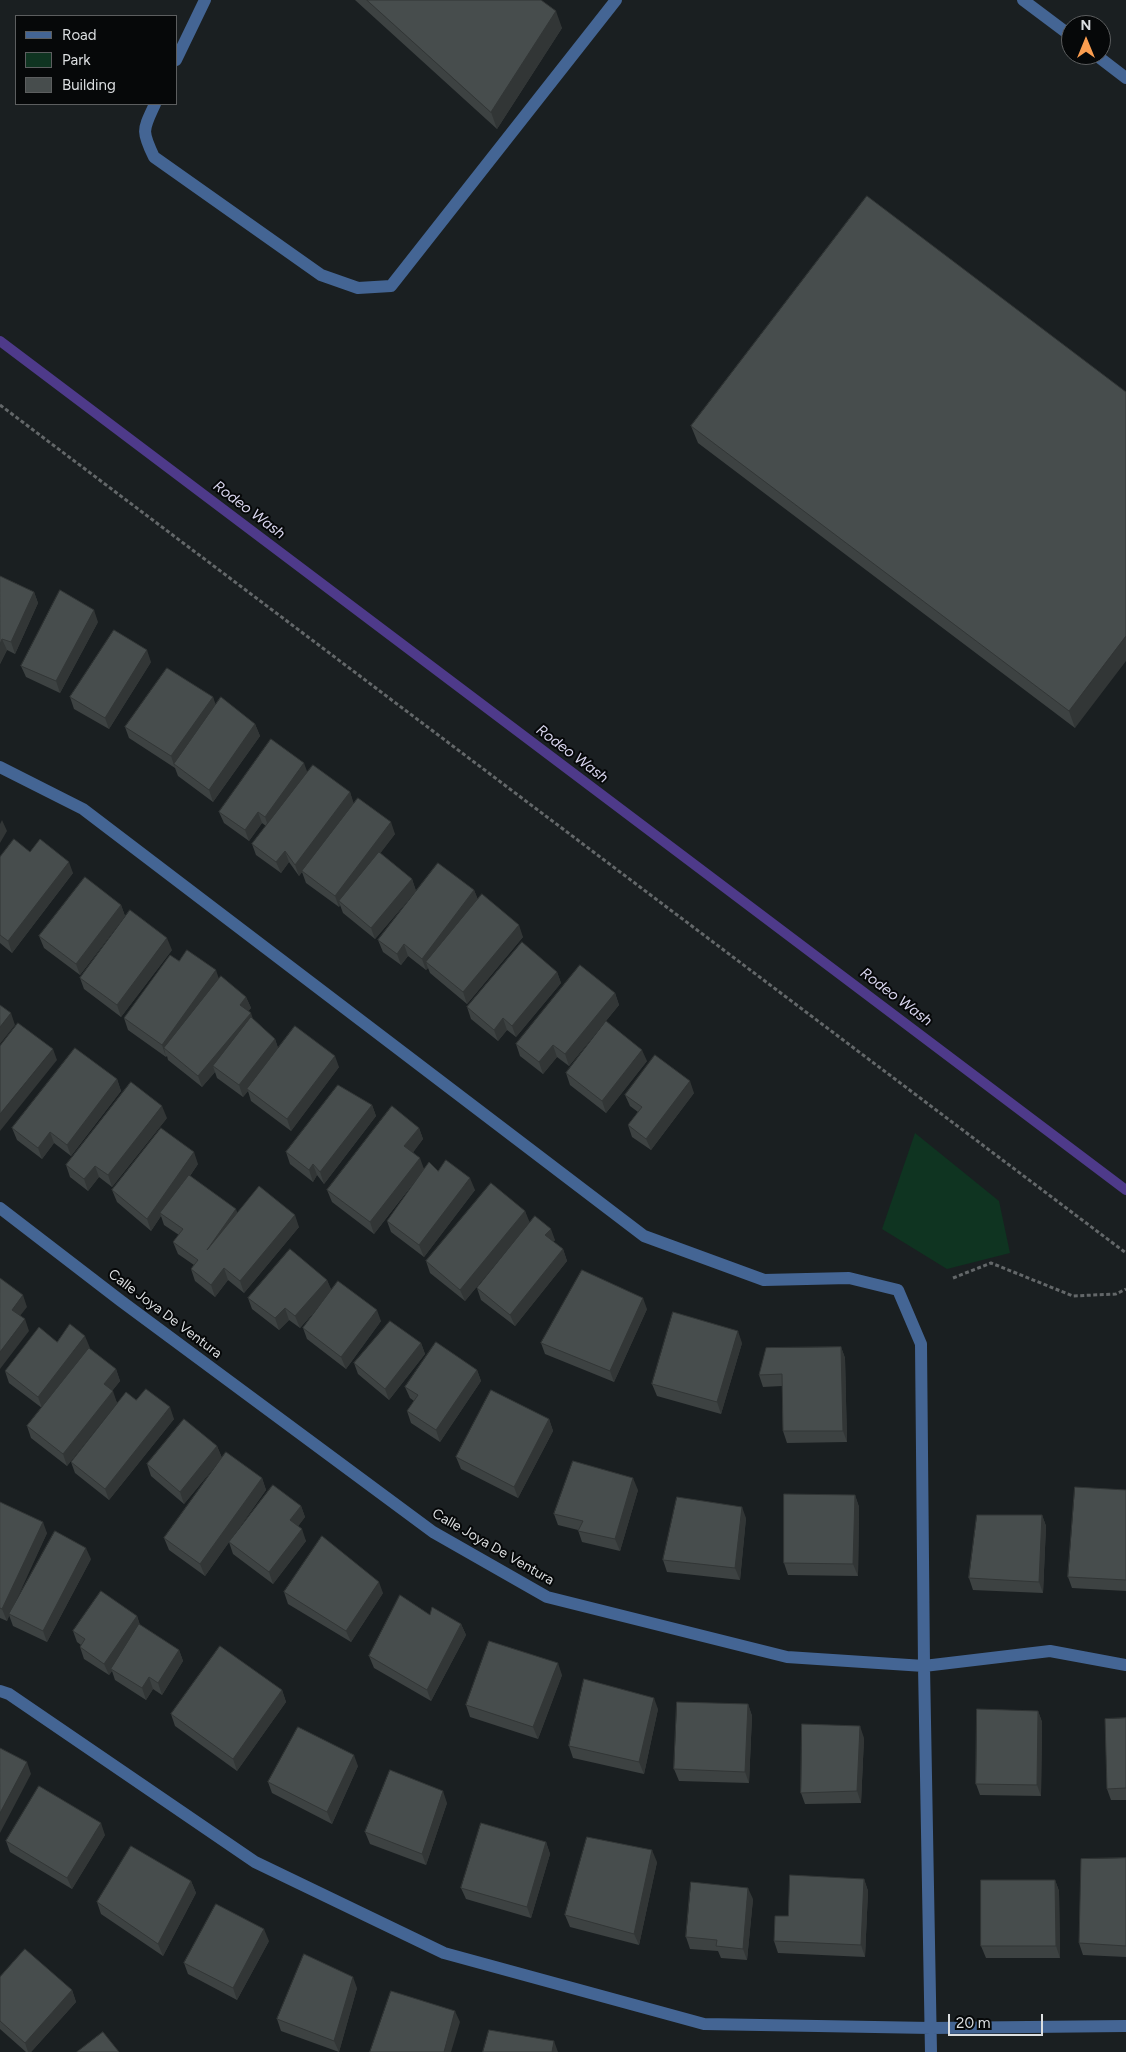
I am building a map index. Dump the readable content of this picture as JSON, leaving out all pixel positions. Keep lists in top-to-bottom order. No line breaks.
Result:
{"streets":{"street":["Calle Joya De Ventura"]},"water":["Rodeo Wash"],"legend":["Road","Park","Building"],"scale_bar":"20 m","north":"top"}
